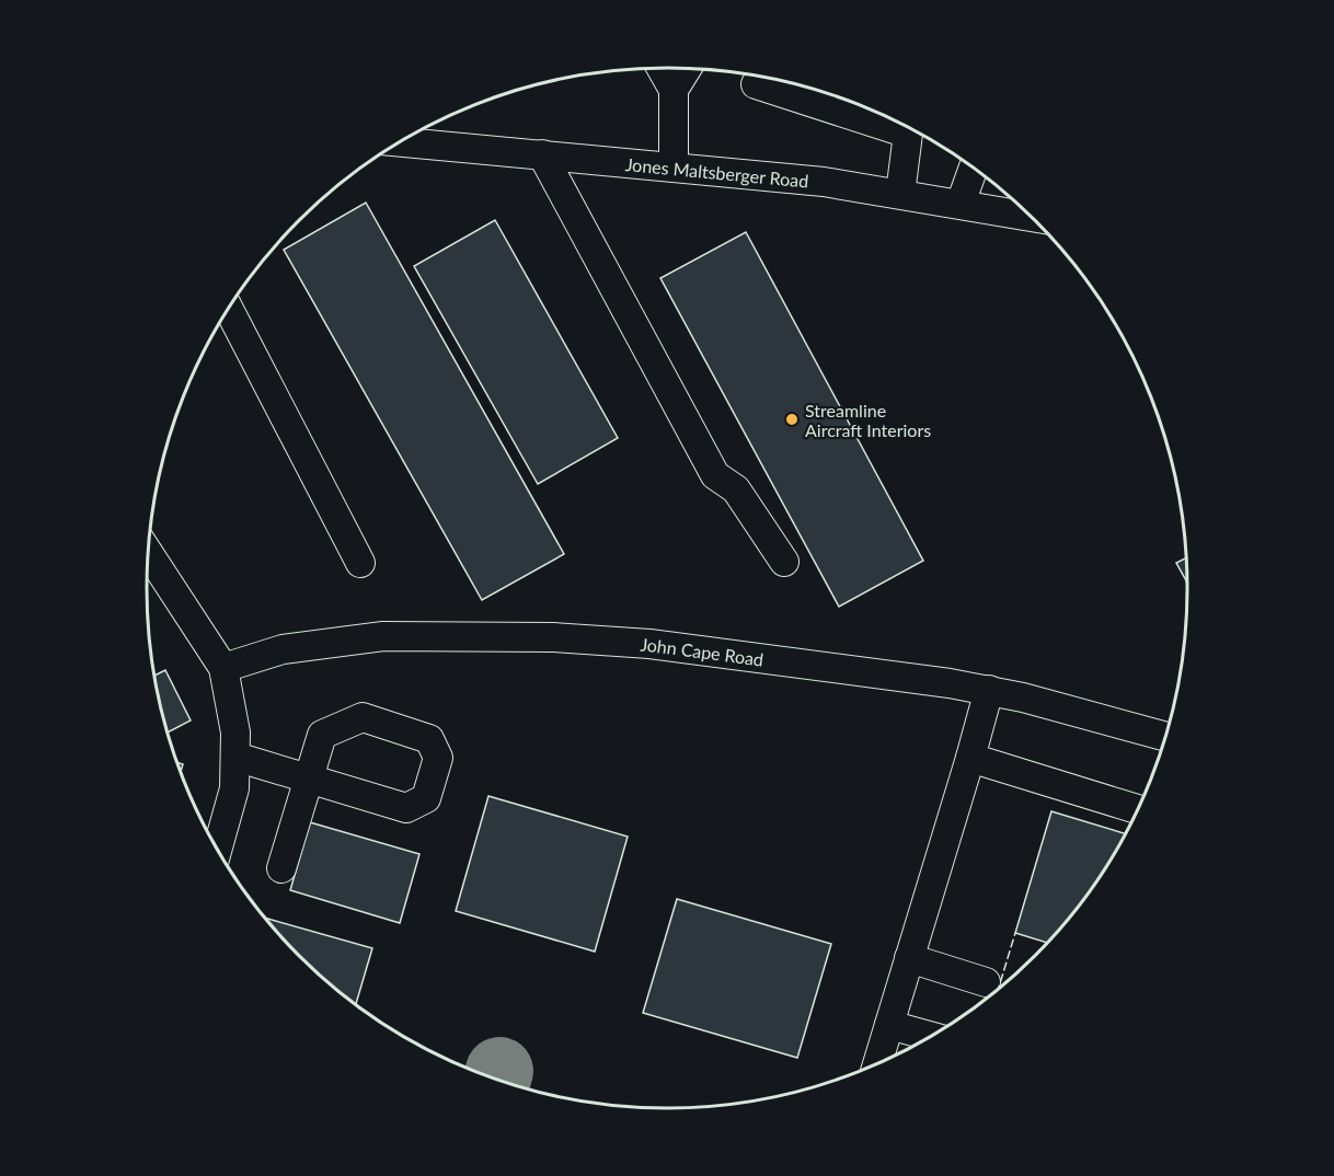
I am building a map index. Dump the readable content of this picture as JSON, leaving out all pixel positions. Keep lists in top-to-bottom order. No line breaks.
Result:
{"streets":{"street":["Jones Maltsberger Road","John Cape Road"]},"places":["Streamline Aircraft Interiors"]}
